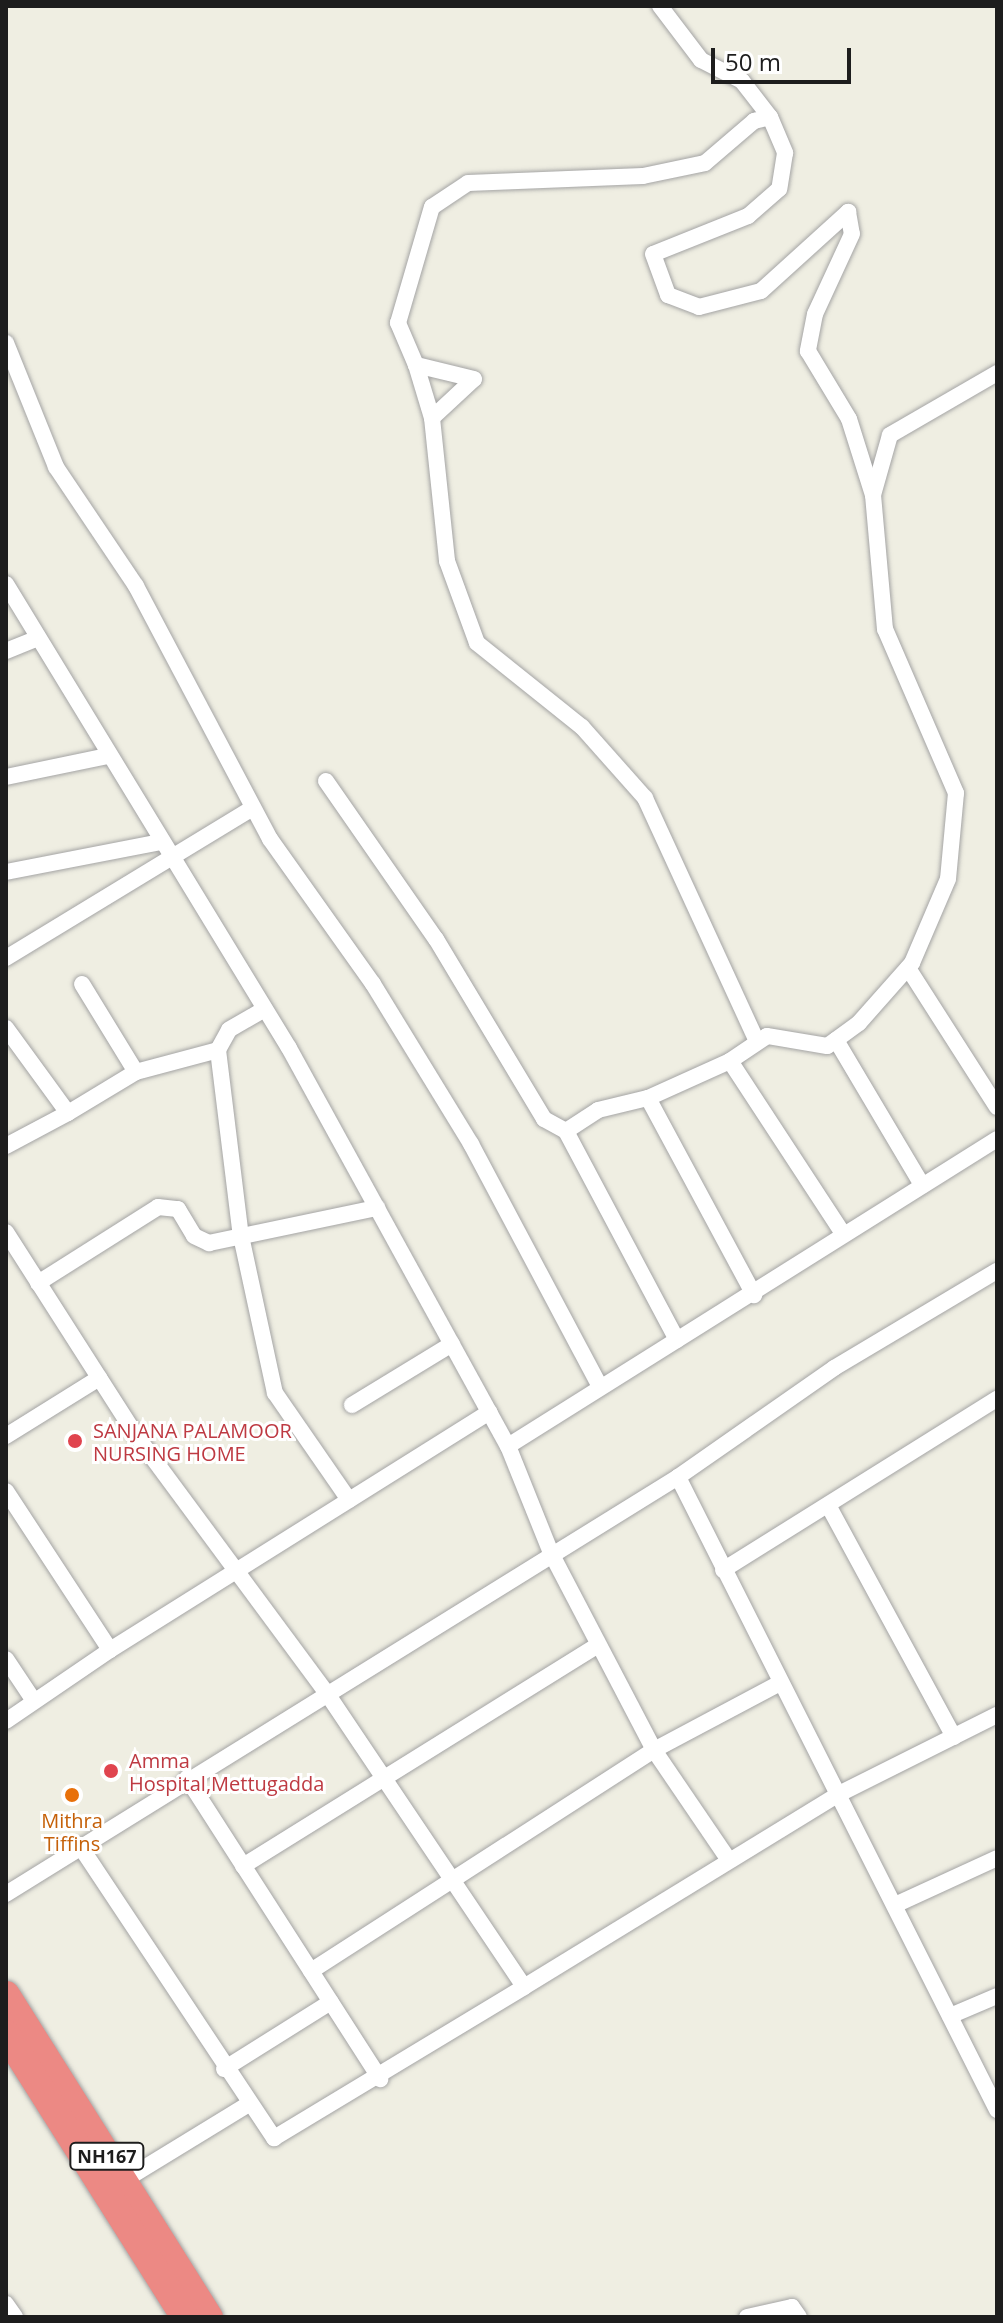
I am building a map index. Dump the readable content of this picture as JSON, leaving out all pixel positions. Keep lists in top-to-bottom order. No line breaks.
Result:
{"streets":{"highway":["NH167"]},"places":["SANJANA PALAMOOR NURSING HOME","Amma Hospital,Mettugadda","Mithra Tiffins"],"scale_bar":"50 m"}
